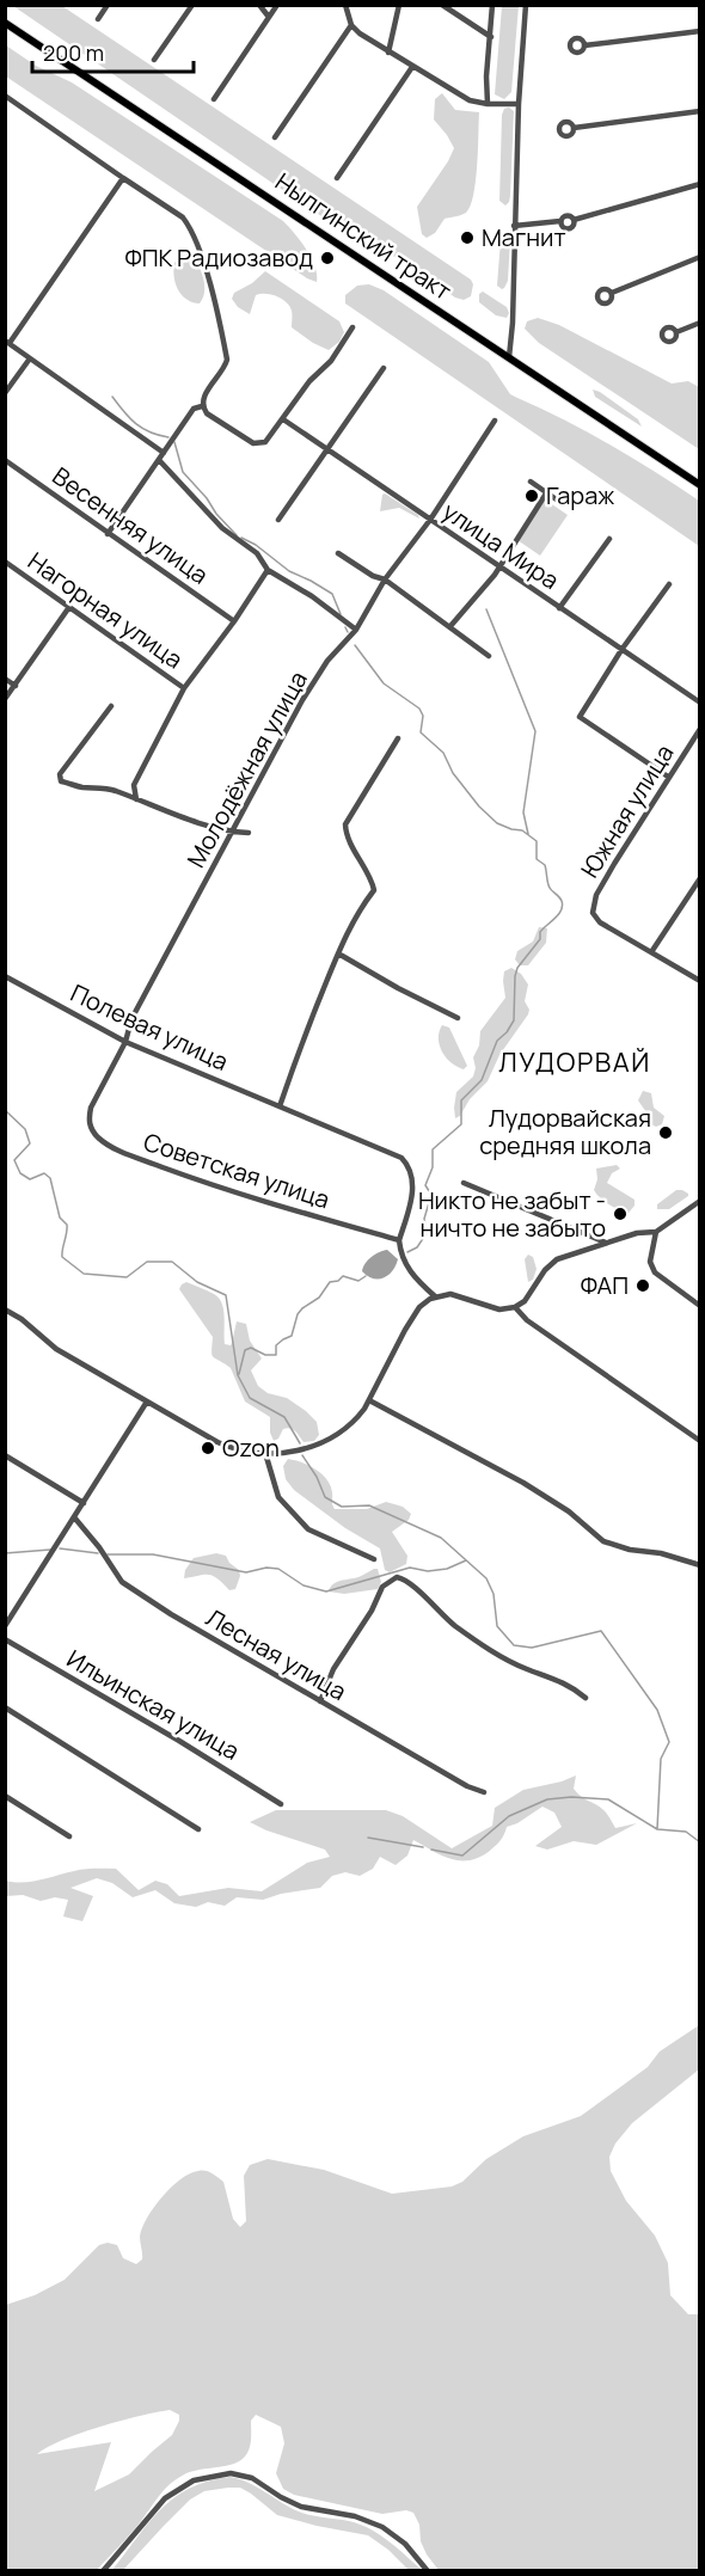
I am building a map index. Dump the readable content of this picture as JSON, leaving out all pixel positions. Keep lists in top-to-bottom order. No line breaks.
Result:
{"streets":{"main road":["Нылгинский тракт"],"street":["Весенняя улица","улица Мира","Нагорная улица","Молодёжная улица","Южная улица","Полевая улица","Советская улица","Лесная улица","Ильинская улица"]},"crossings":[["улица Мира","Молодёжная улица"],["Молодёжная улица","Полевая улица"],["Молодёжная улица","Советская улица"],["Полевая улица","Советская улица"]],"districts":["ЛУДОРВАЙ"],"places":["Магнит","ФПК Радиозавод","Гараж","Лудорвайская средняя школа","Никто не забыт - ничто не забыто","ФАП","Ozon"],"scale_bar":"200 m"}
